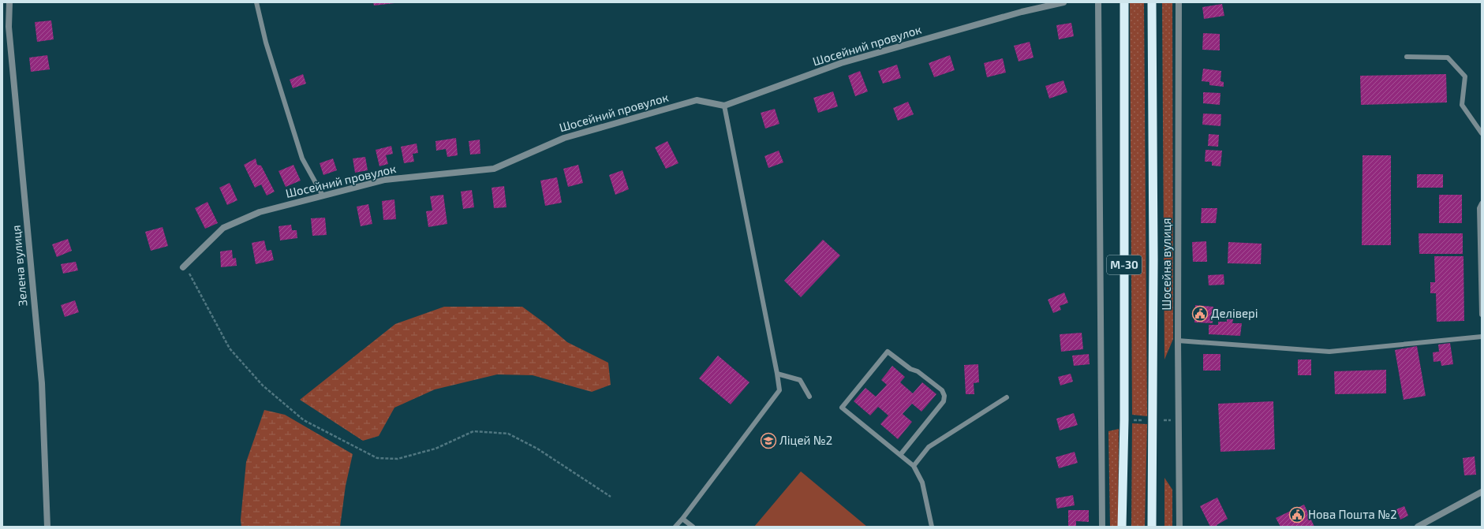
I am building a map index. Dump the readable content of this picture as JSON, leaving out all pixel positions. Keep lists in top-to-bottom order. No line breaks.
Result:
{"streets":{"highway":["М-30"],"street":["Шосейний провулок","Шосейна вулиця","Зелена вулиця"]},"places":{"public building":["Делівері","Нова Пошта №2"],"school or university":["Ліцей №2"]}}
